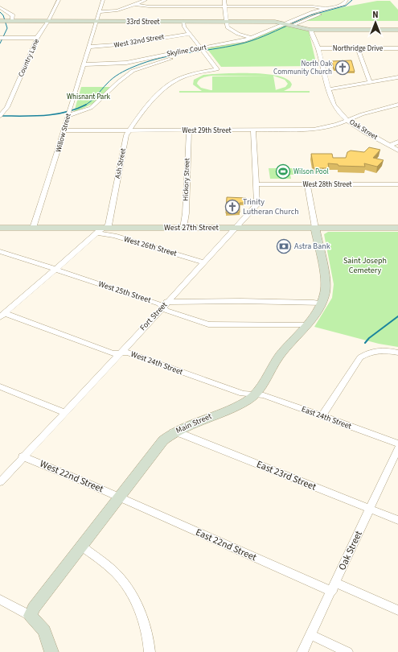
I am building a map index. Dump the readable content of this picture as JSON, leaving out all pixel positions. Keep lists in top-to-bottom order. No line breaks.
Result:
{"streets":{"street":["33rd Street","West 32nd Street","Northridge Drive","Skyline Court","Country Lane","Oak Street","West 29th Street","Willow Street","Ash Street","Hickory Street","West 28th Street","West 27th Street","West 26th Street","West 25th Street","Fort Street","West 24th Street","East 24th Street","Main Street","East 23rd Street","West 22nd Street","East 22nd Street"]},"crossings":[["33rd Street","Skyline Court"],["33rd Street","Country Lane"],["33rd Street","Oak Street"],["33rd Street","Willow Street"],["33rd Street","Ash Street"],["West 32nd Street","Willow Street"],["West 32nd Street","Ash Street"],["Northridge Drive","Oak Street"],["Skyline Court","Willow Street"],["Skyline Court","Ash Street"],["Oak Street","West 29th Street"],["Oak Street","East 23rd Street"],["Oak Street","East 22nd Street"],["West 29th Street","Willow Street"],["West 29th Street","Ash Street"],["West 29th Street","Hickory Street"],["West 29th Street","Fort Street"],["Willow Street","West 27th Street"],["Ash Street","West 27th Street"],["Ash Street","West 26th Street"],["Ash Street","West 25th Street"],["Ash Street","West 24th Street"],["Hickory Street","West 27th Street"],["West 28th Street","Fort Street"],["West 27th Street","West 26th Street"],["West 27th Street","Fort Street"],["West 27th Street","Main Street"],["West 26th Street","Fort Street"],["West 25th Street","Fort Street"],["West 25th Street","Main Street"],["Fort Street","West 24th Street"],["Fort Street","West 22nd Street"],["West 24th Street","East 24th Street"],["West 24th Street","Main Street"],["East 24th Street","Main Street"],["Main Street","East 23rd Street"],["Main Street","West 22nd Street"],["Main Street","East 22nd Street"],["West 22nd Street","East 22nd Street"]],"parks":["Whisnant Park","Saint Joseph Cemetery"],"places":{"church":["North Oak Community Church","Trinity Lutheran Church"],"sports":["Wilson Pool"],"bank":["Astra Bank"]},"north":"top"}
